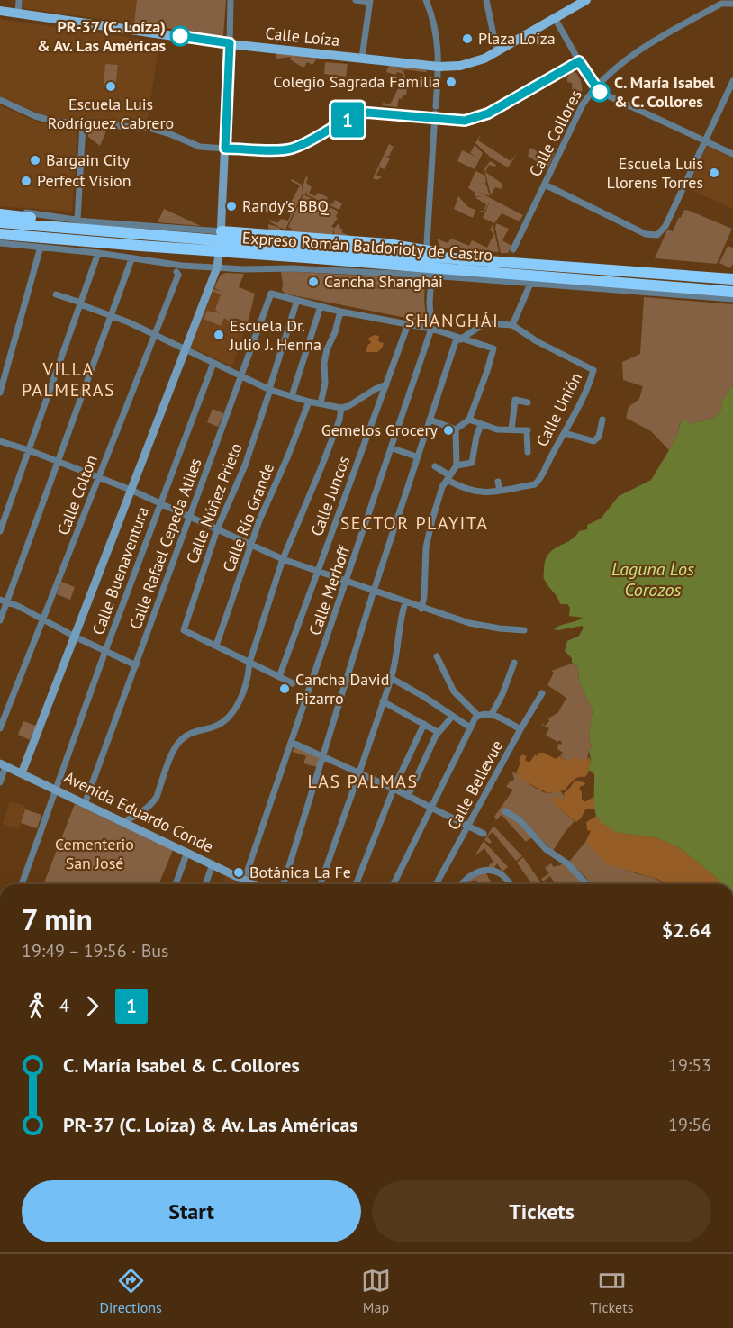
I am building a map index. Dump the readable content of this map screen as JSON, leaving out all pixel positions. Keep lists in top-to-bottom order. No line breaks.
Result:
{"streets":{"highway":["Expreso Román Baldorioty de Castro"],"main road":["Calle Loíza"],"street":["Calle Collores","Calle Unión","Calle Colton","Calle Juncos","Calle Núñez Prieto","Calle Río Grande","Calle Rafael Cepeda Atiles","Calle Buenaventura","Calle Merhoff","Calle Bellevue","Avenida Eduardo Conde"]},"crossings":[["Calle Núñez Prieto","Calle Río Grande"],["Calle Núñez Prieto","Calle Rafael Cepeda Atiles"],["Calle Rafael Cepeda Atiles","Avenida Eduardo Conde"],["Calle Buenaventura","Avenida Eduardo Conde"],["Calle Merhoff","Avenida Eduardo Conde"]],"districts":["SHANGHÁI","VILLA PALMERAS","SECTOR PLAYITA","LAS PALMAS"],"water":["Laguna Los Corozos"],"parks":["Cementerio San José"],"places":["PR-37 (C. Loíza) & Av. Las Américas","Plaza Loíza","Colegio Sagrada Familia","Escuela Luis Rodríguez Cabrero","C. María Isabel & C. Collores","Bargain City","Escuela Luis Llorens Torres","Perfect Vision","Randy's BBQ","Cancha Shanghái","Escuela Dr. Julio J. Henna","Gemelos Grocery","Cancha David Pizarro","Botánica La Fe"],"lines":["bus line 1"],"page":{"on_map":"1","heading":["7 min","19:49 – 19:56 · Bus","$2.64"],"legs":["4","1"],"list":[{"name":"C. María Isabel & C. Collores","value":"19:53"},{"name":"PR-37 (C. Loíza) & Av. Las Américas","value":"19:56"}],"buttons":["Start","Tickets"],"tabs":["Directions","Map","Tickets"]}}
